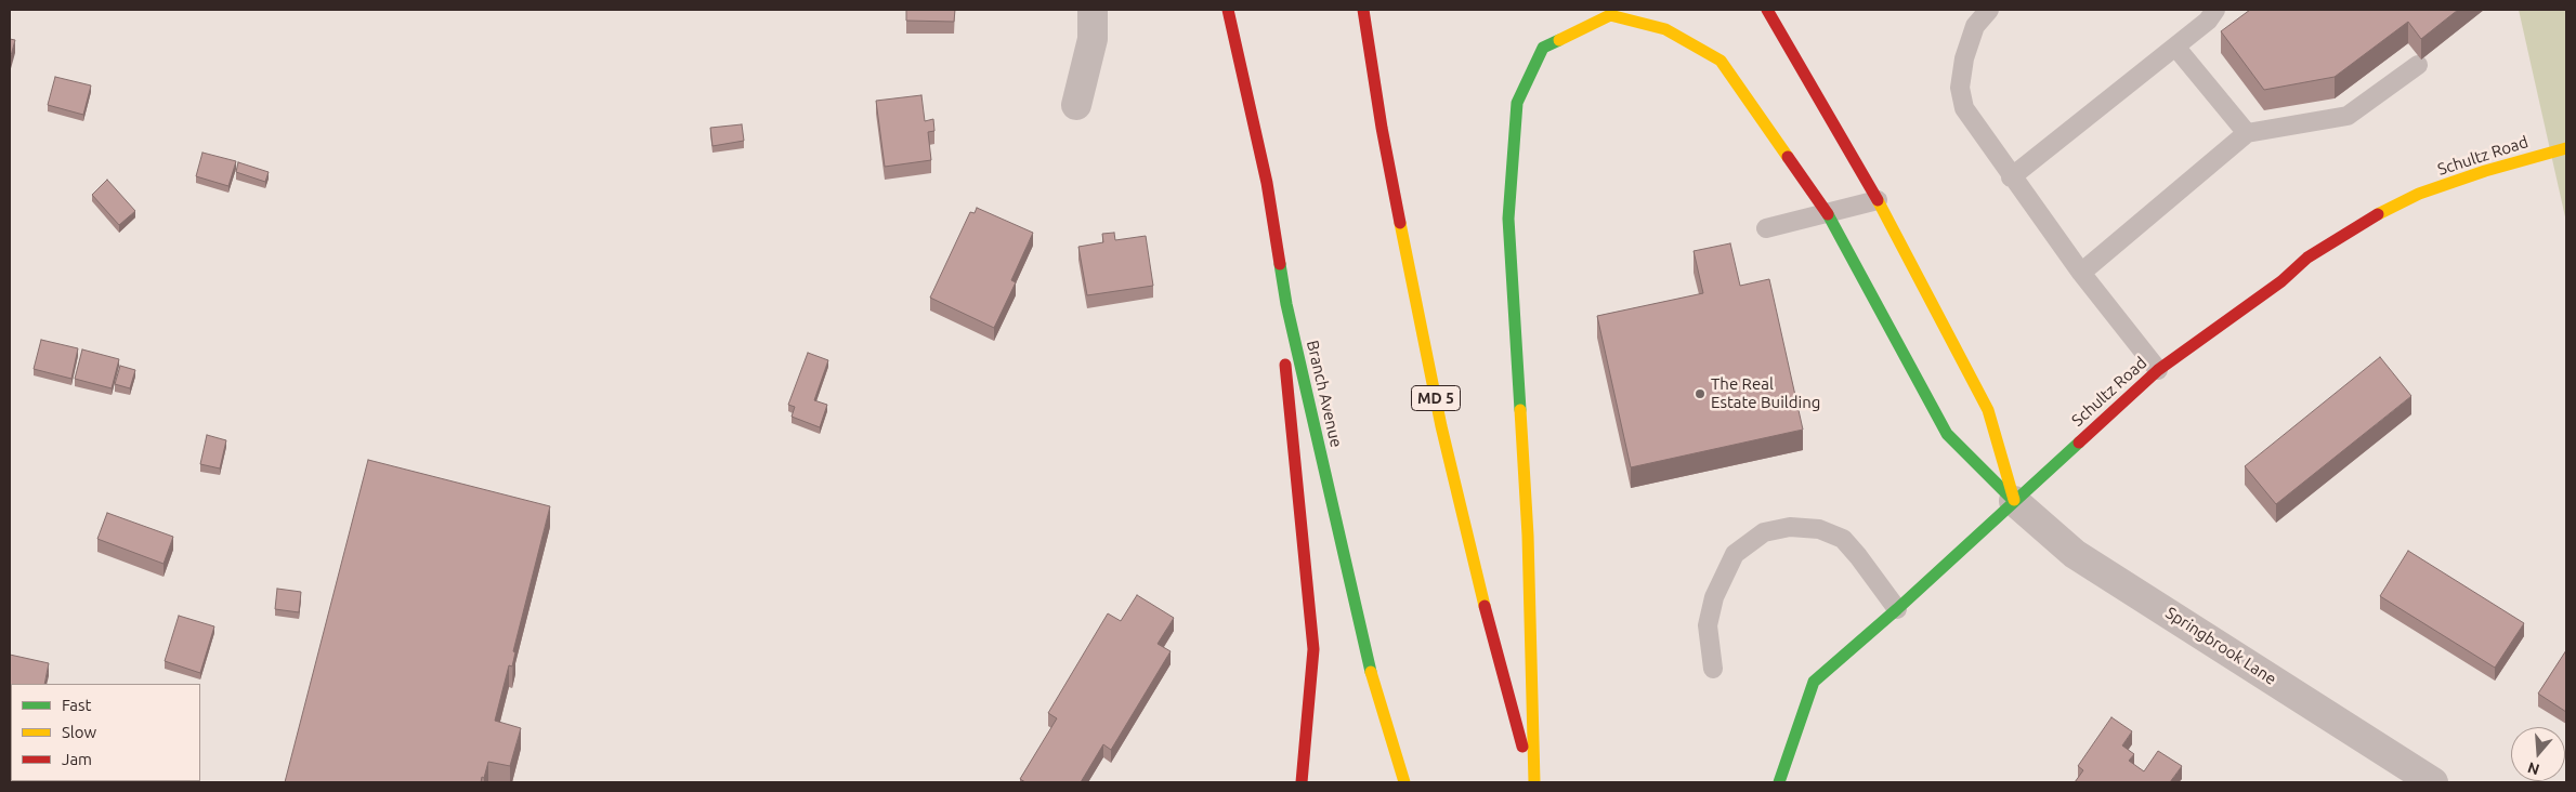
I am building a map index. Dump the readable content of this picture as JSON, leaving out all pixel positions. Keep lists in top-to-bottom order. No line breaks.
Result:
{"streets":{"main road":["Schultz Road","Branch Avenue","MD 5"],"street":["Springbrook Lane"]},"crossings":[["Schultz Road","Springbrook Lane"]],"places":["The Real Estate Building"],"legend":["Fast","Slow","Jam"],"north":"bottom"}
